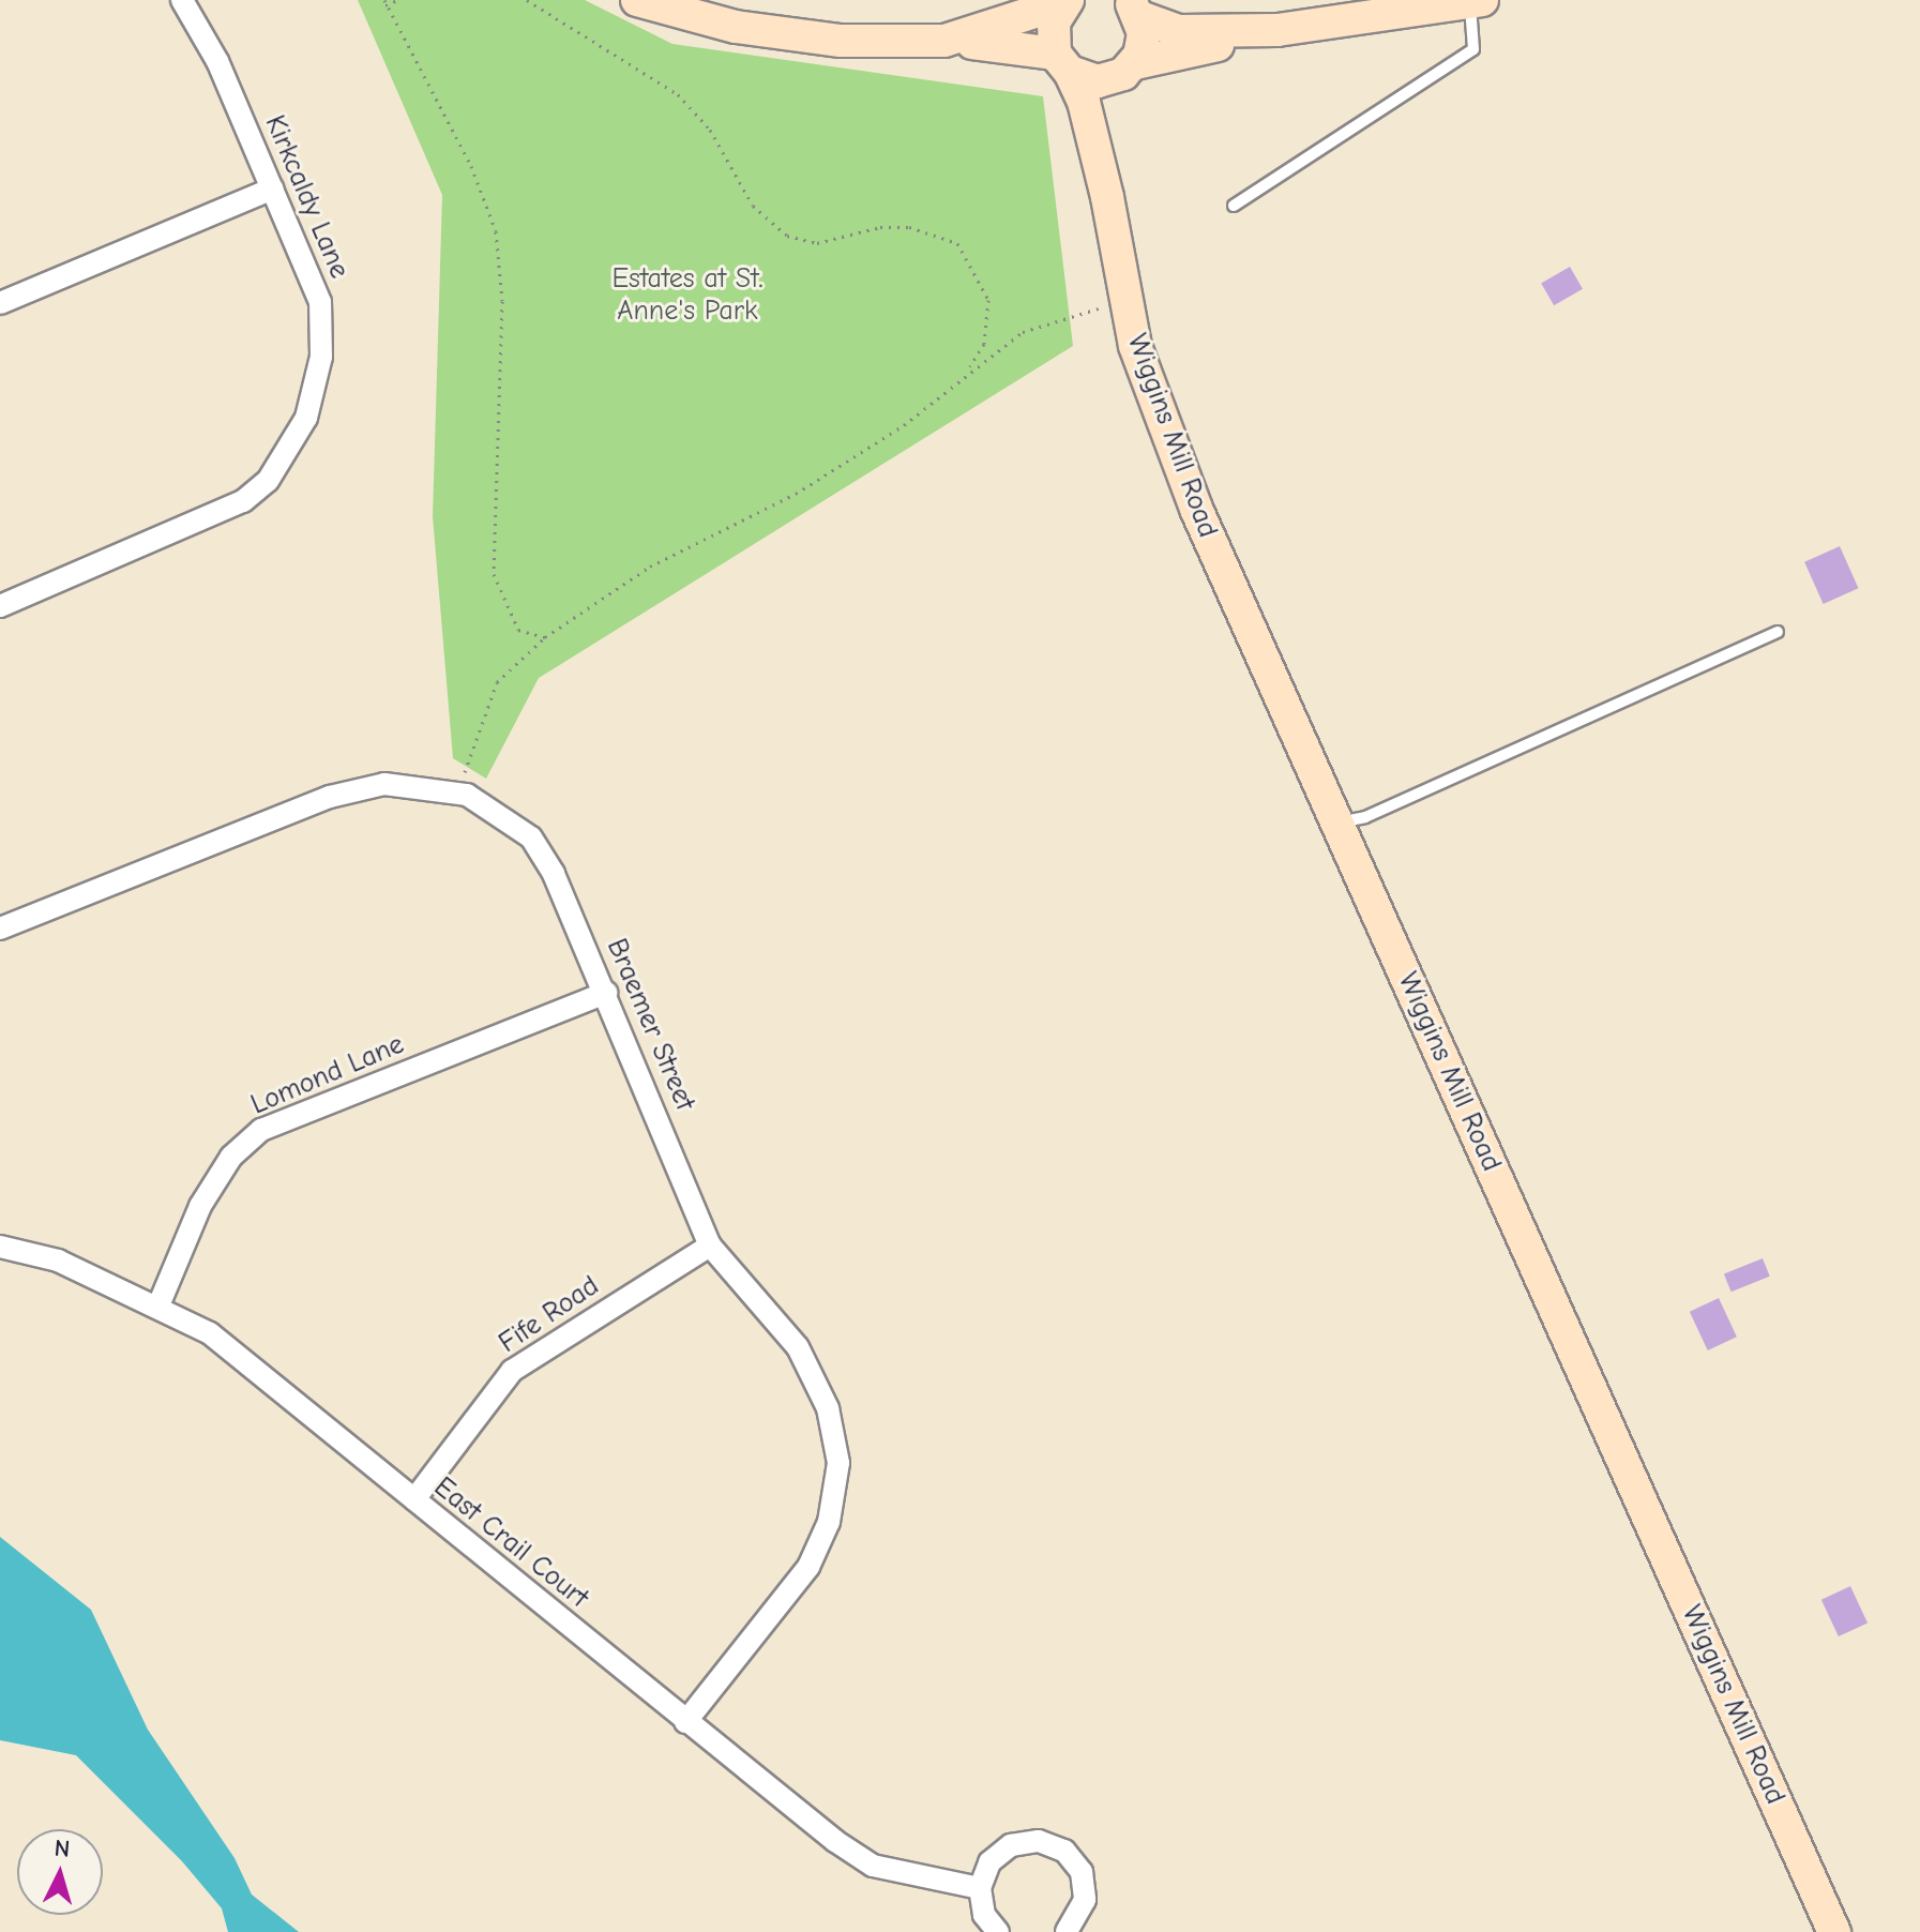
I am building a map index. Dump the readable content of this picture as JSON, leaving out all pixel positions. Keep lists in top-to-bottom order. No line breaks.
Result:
{"streets":{"street":["Kirkcaldy Lane","Wiggins Mill Road","Braemer Street","Lomond Lane","Fife Road","East Crail Court"]},"crossings":[["Braemer Street","Lomond Lane"],["Braemer Street","Fife Road"],["Braemer Street","East Crail Court"],["Lomond Lane","East Crail Court"],["Fife Road","East Crail Court"]],"parks":["Estates at St. Anne's Park"],"north":"top"}
